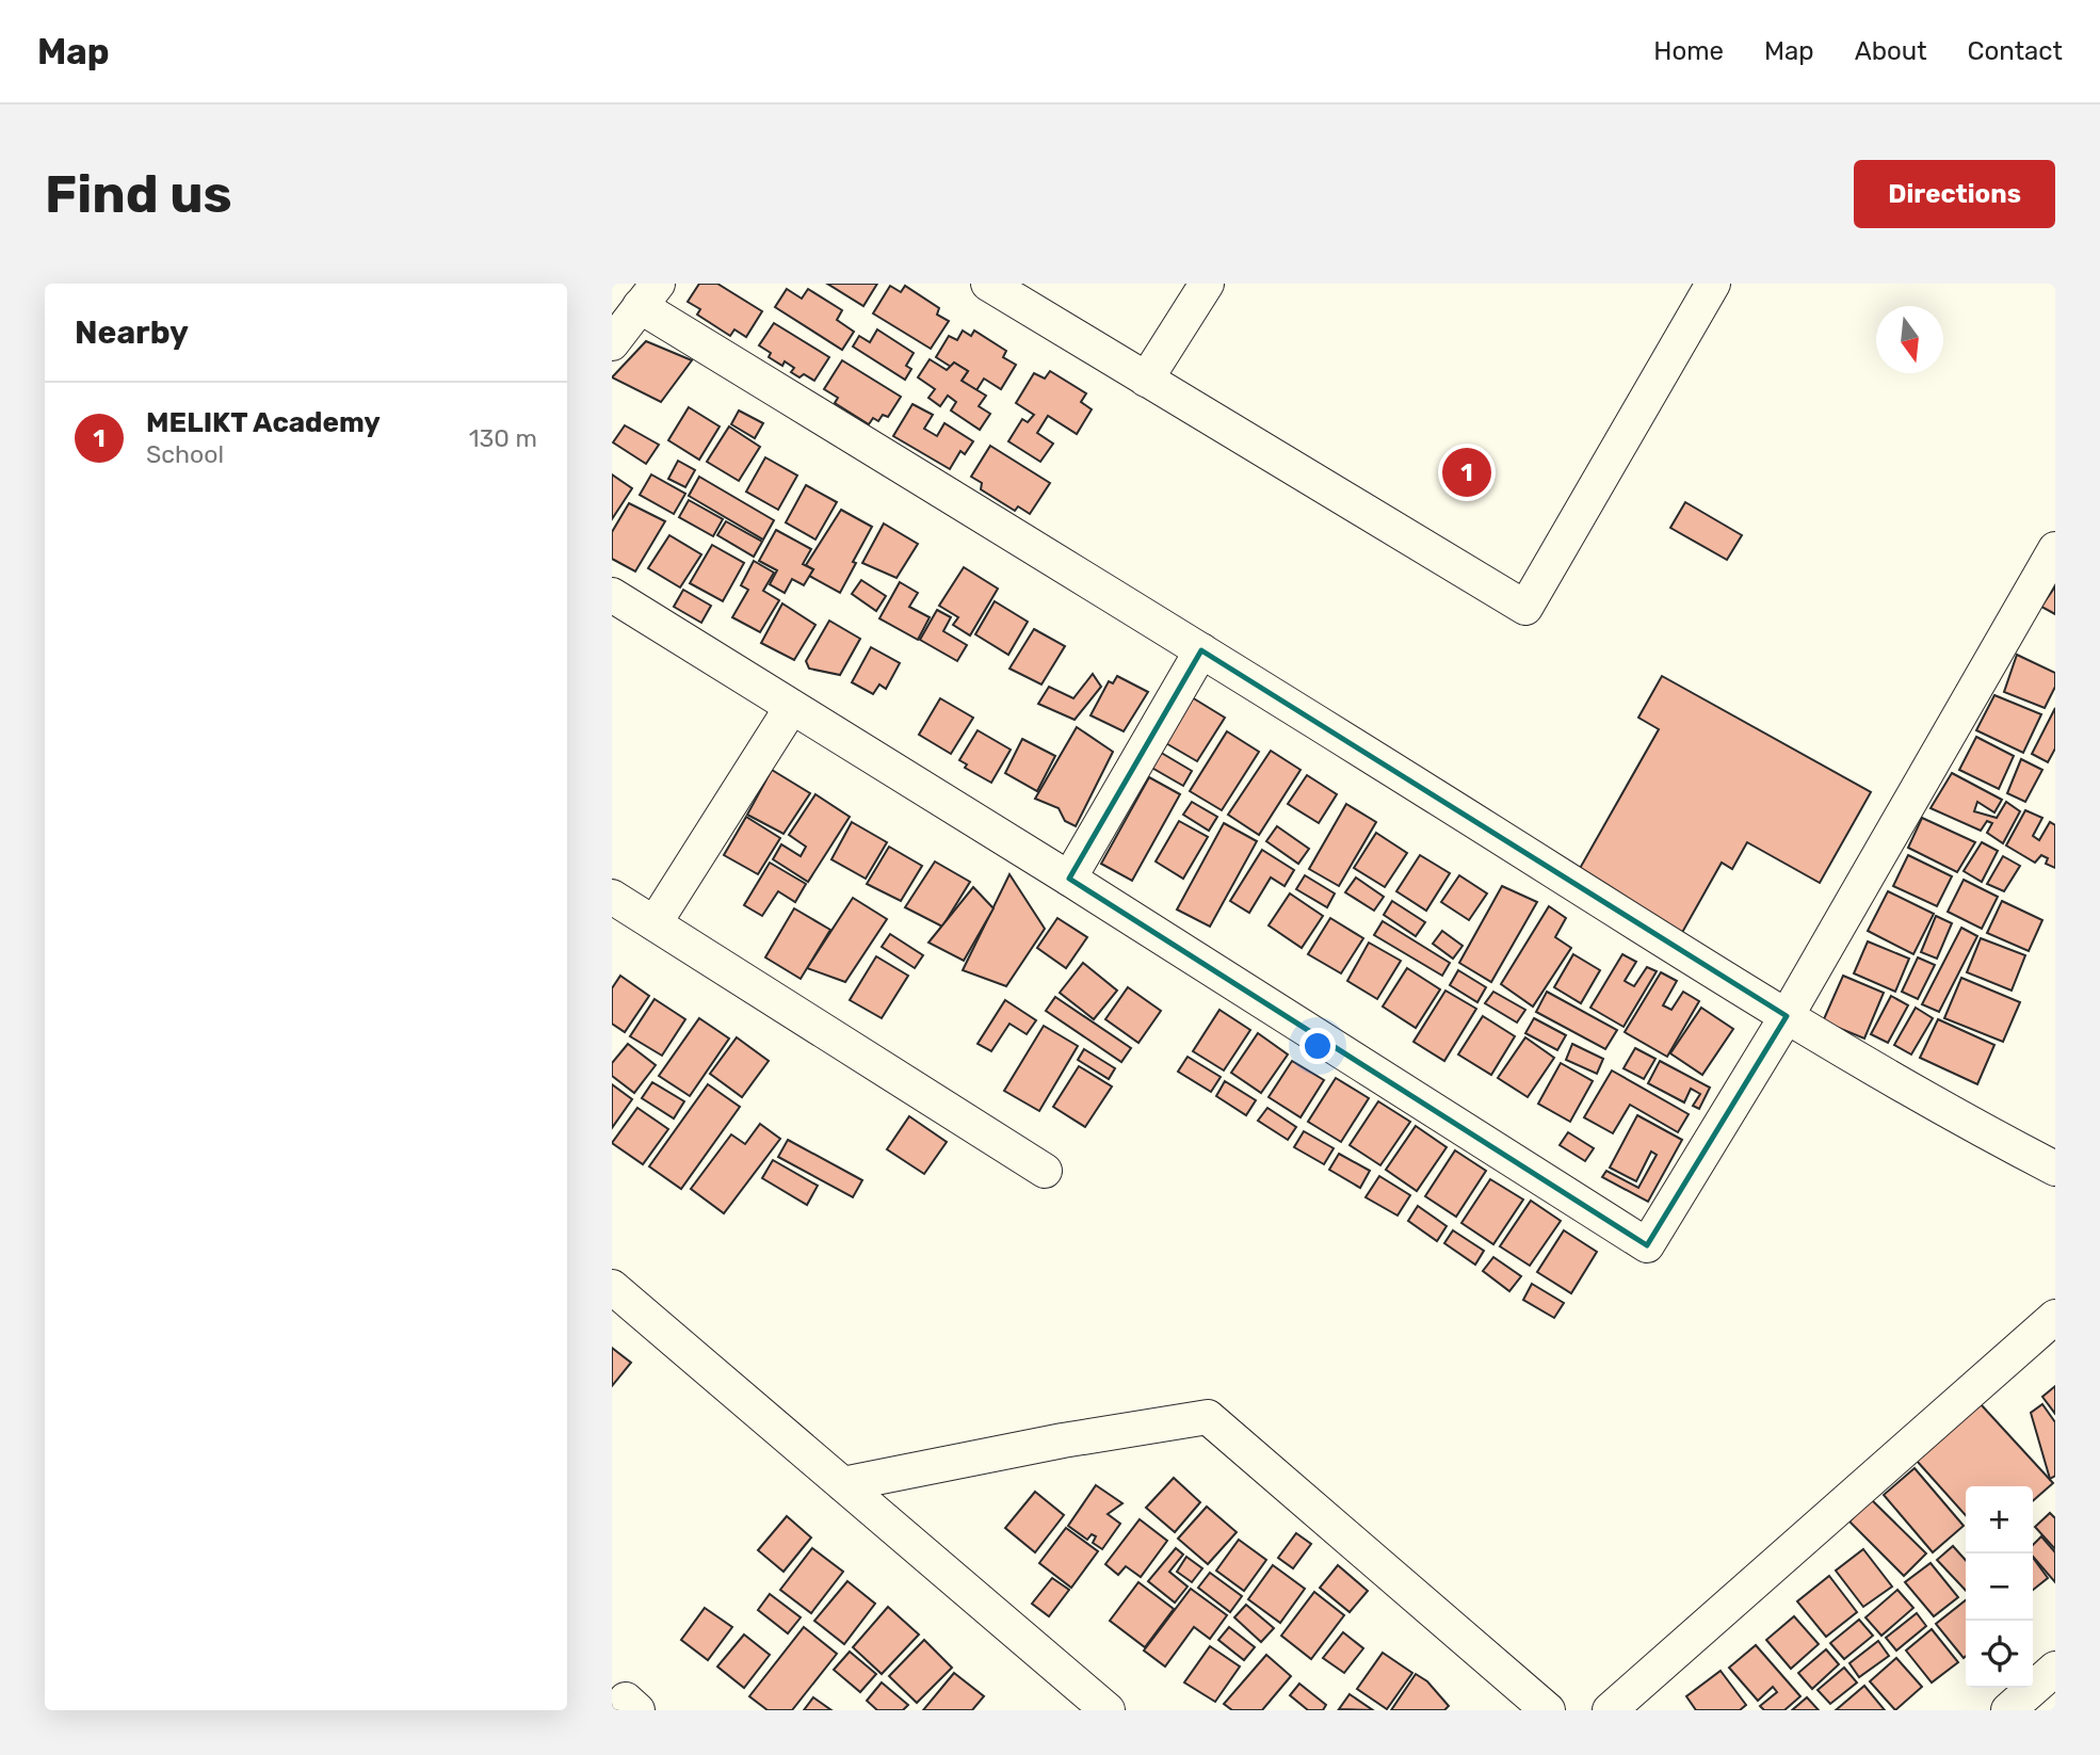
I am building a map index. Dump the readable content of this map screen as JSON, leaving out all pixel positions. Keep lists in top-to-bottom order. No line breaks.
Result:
{"north":"bottom","page":{"header":"Map","nav":["Home","Map","About","Contact"],"buttons":"Directions","title":"Find us","heading":"Nearby","list":[{"mark":"1","name":"MELIKT Academy","note":"School","value":"130 m"}],"pins":"1","map_buttons":["+","−"]}}
